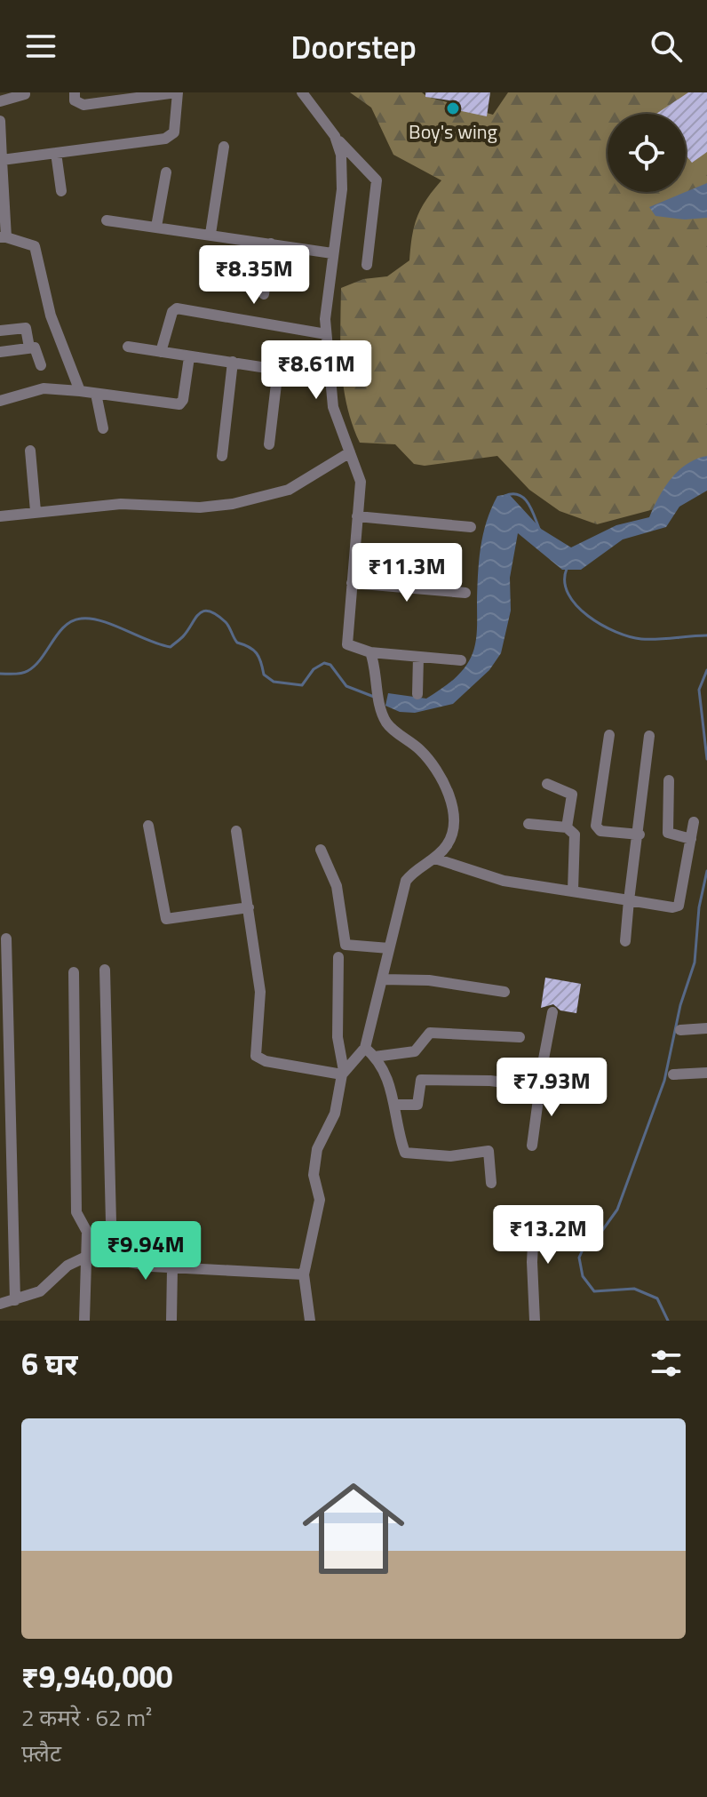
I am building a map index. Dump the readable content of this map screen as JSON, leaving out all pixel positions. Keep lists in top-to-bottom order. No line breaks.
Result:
{"places":["Boy's wing"],"page":{"header":"Doorstep","price":["₹8.35M","₹8.61M","₹11.3M","₹7.93M","₹13.2M","₹9.94M"],"heading":"6 घर","list":[{"name":"₹9,940,000","note":"2 कमरे · 62 m² · फ़्लैट"}]}}
